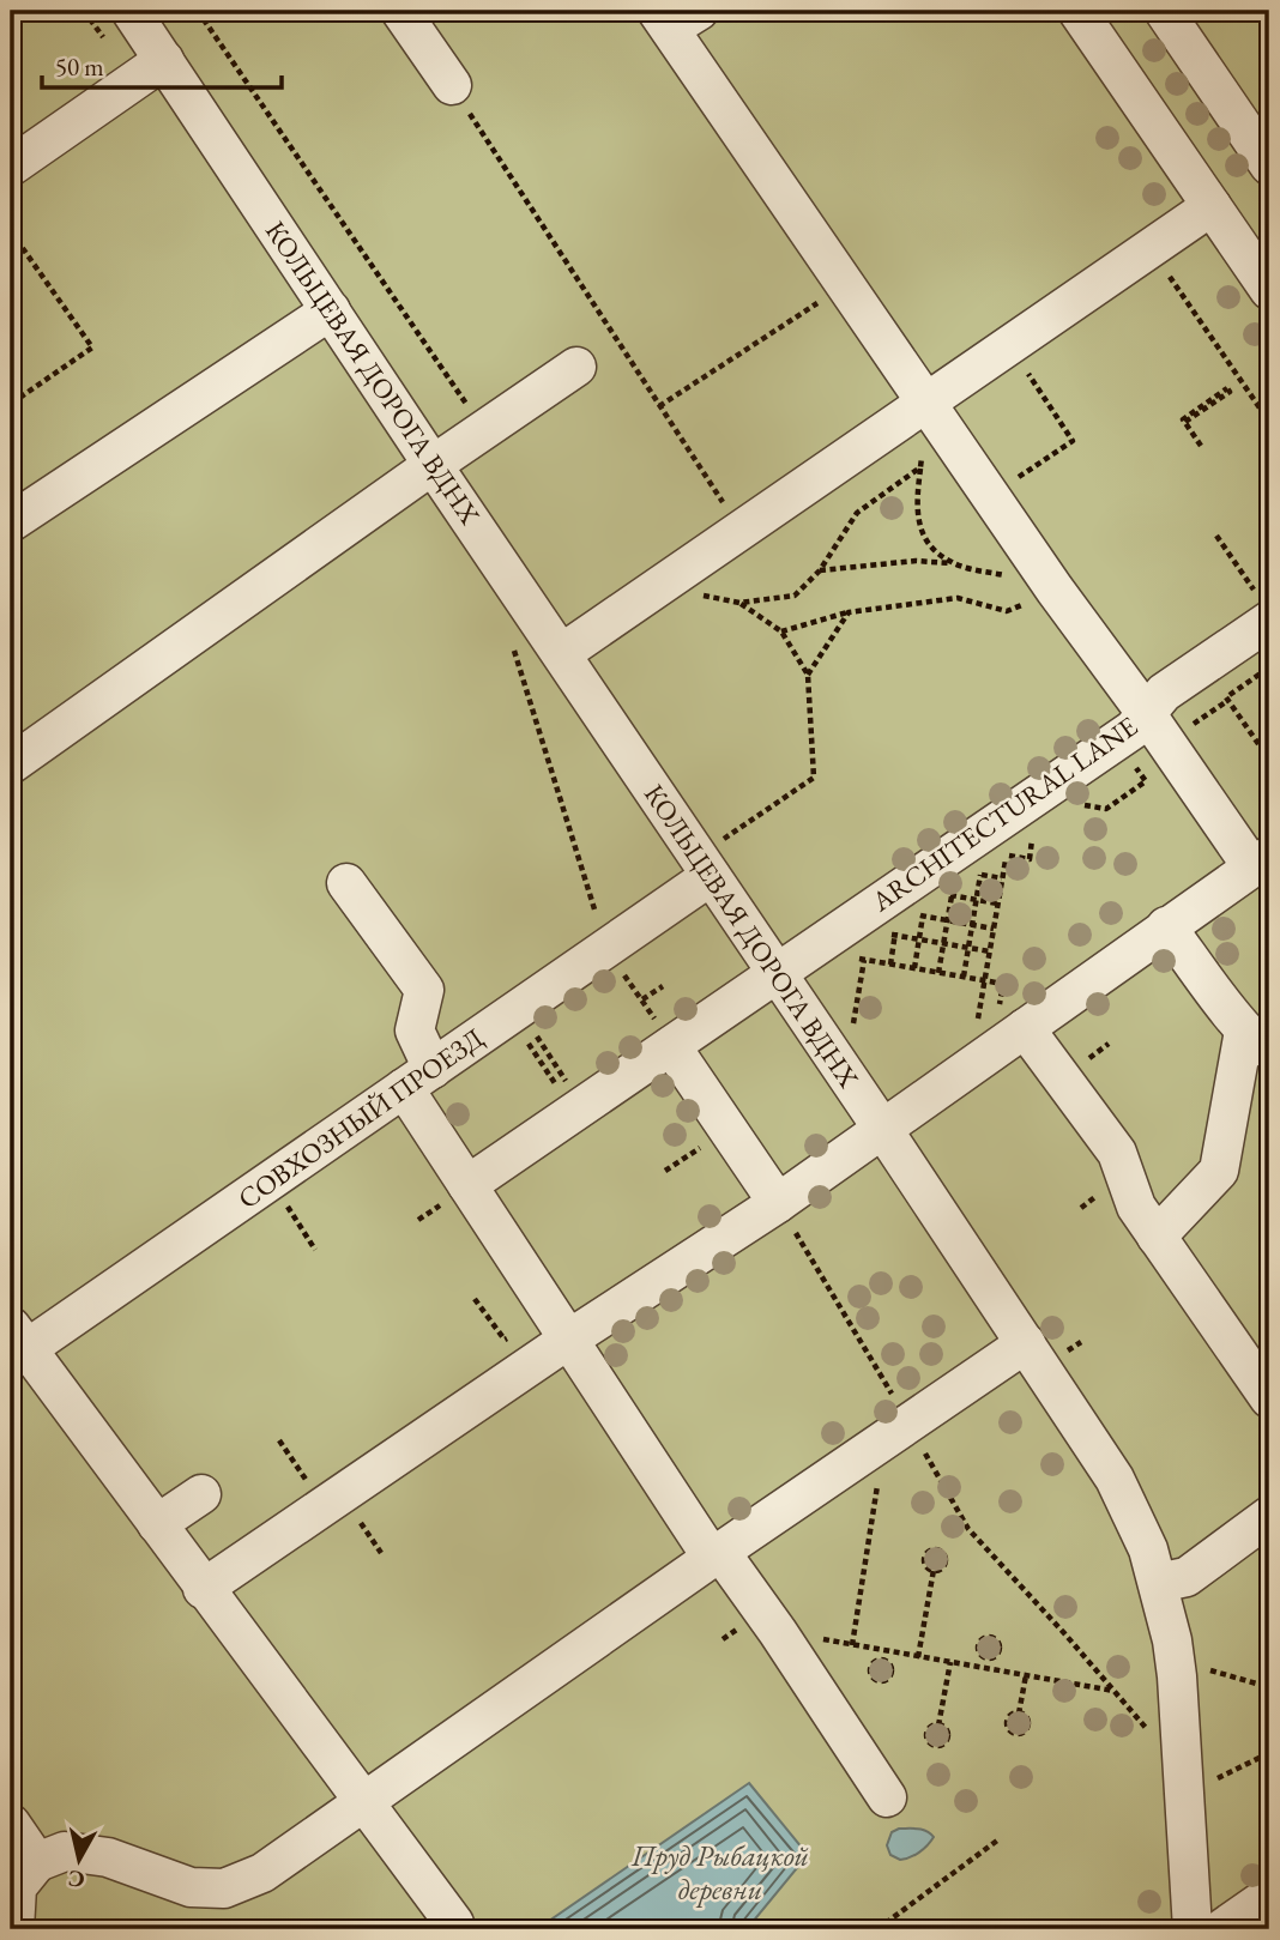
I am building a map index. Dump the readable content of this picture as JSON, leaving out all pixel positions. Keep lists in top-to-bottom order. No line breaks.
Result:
{"streets":{"street":["КОЛЬЦЕВАЯ ДОРОГА ВДНХ","ARCHITECTURAL LANE","СОВХОЗНЫЙ ПРОЕЗД"]},"crossings":[["КОЛЬЦЕВАЯ ДОРОГА ВДНХ","ARCHITECTURAL LANE"],["КОЛЬЦЕВАЯ ДОРОГА ВДНХ","СОВХОЗНЫЙ ПРОЕЗД"]],"water":["Пруд Рыбацкой деревни"],"scale_bar":"50 m","north":"bottom"}
